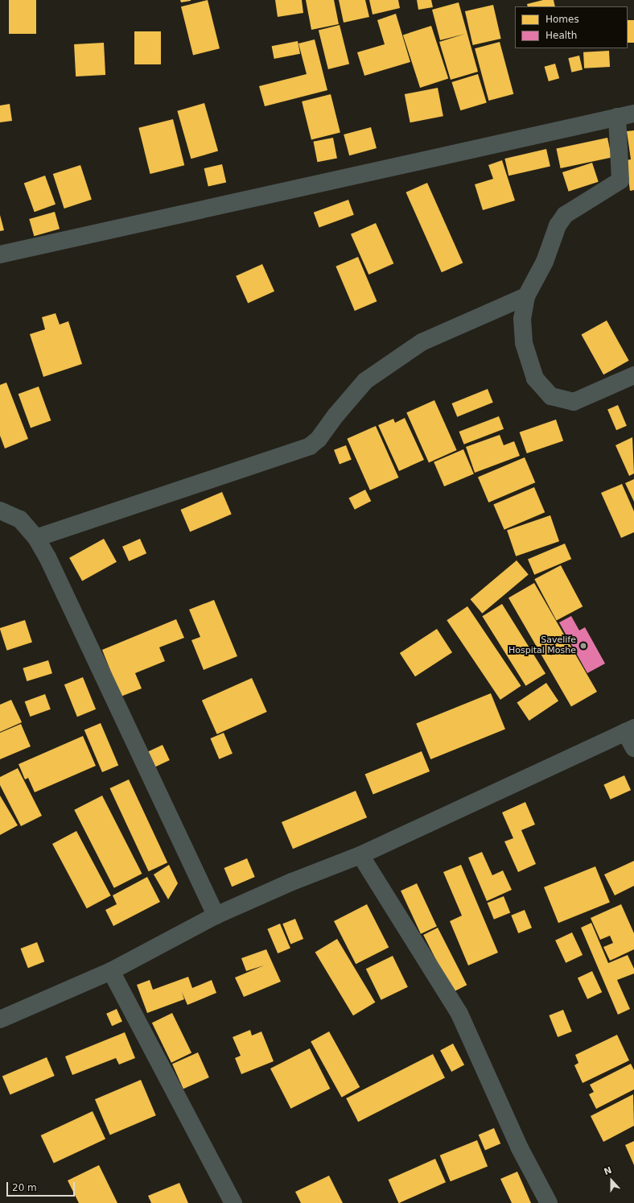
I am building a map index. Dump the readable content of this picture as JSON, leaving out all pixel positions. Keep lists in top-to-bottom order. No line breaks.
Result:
{"places":["Savelife Hospital Moshe"],"legend":["Homes","Health"],"scale_bar":"20 m","north":"top"}
